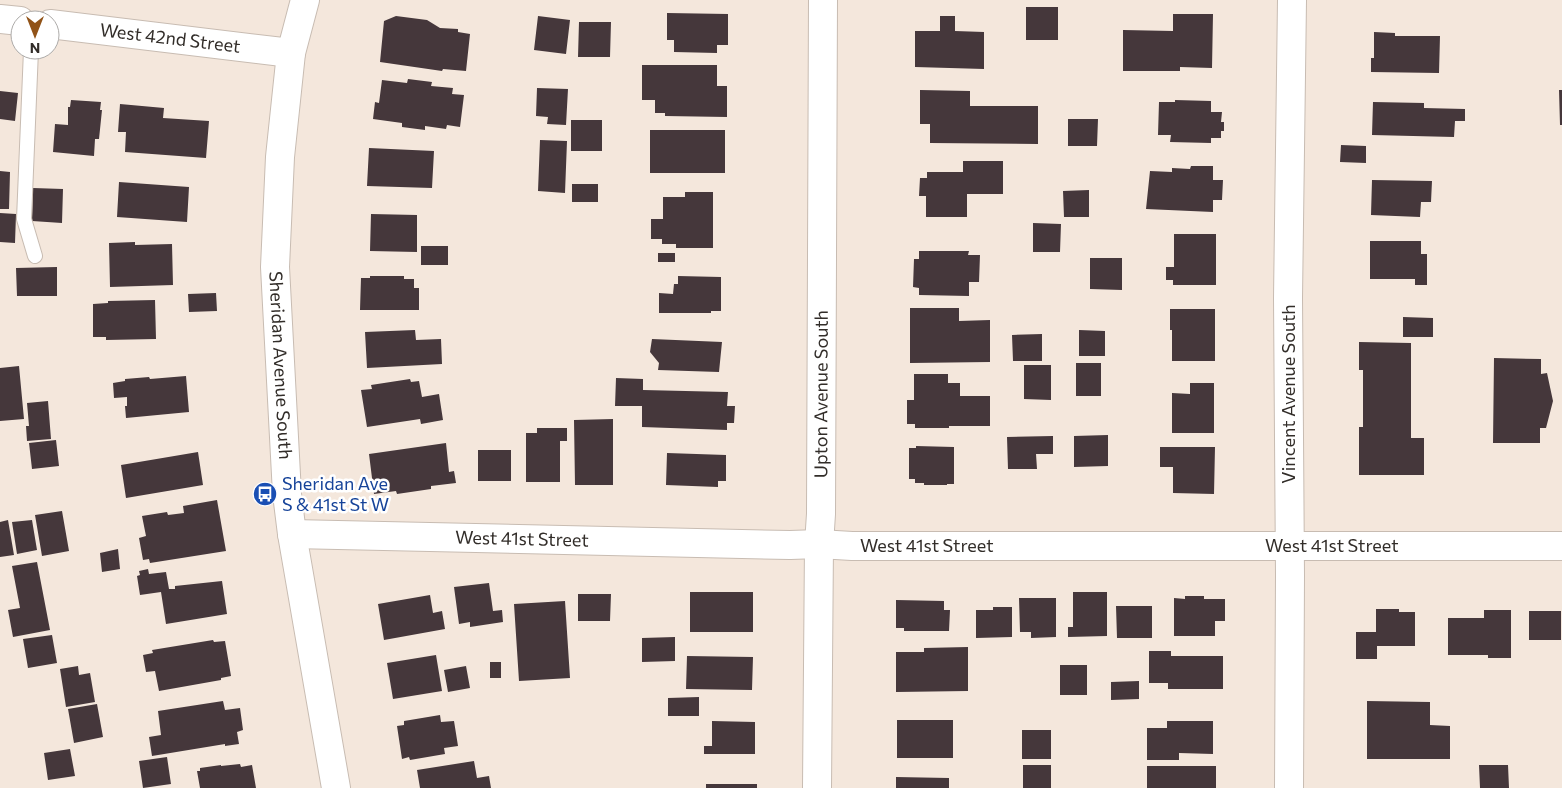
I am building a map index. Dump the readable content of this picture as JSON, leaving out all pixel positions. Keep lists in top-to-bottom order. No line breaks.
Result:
{"streets":{"street":["West 42nd Street","Sheridan Avenue South","Upton Avenue South","Vincent Avenue South","West 41st Street"]},"crossings":[["West 42nd Street","Sheridan Avenue South"],["Sheridan Avenue South","West 41st Street"],["Upton Avenue South","West 41st Street"],["Vincent Avenue South","West 41st Street"]],"places":{"bus stop":["Sheridan Ave S & 41st St W"]},"north":"bottom"}
